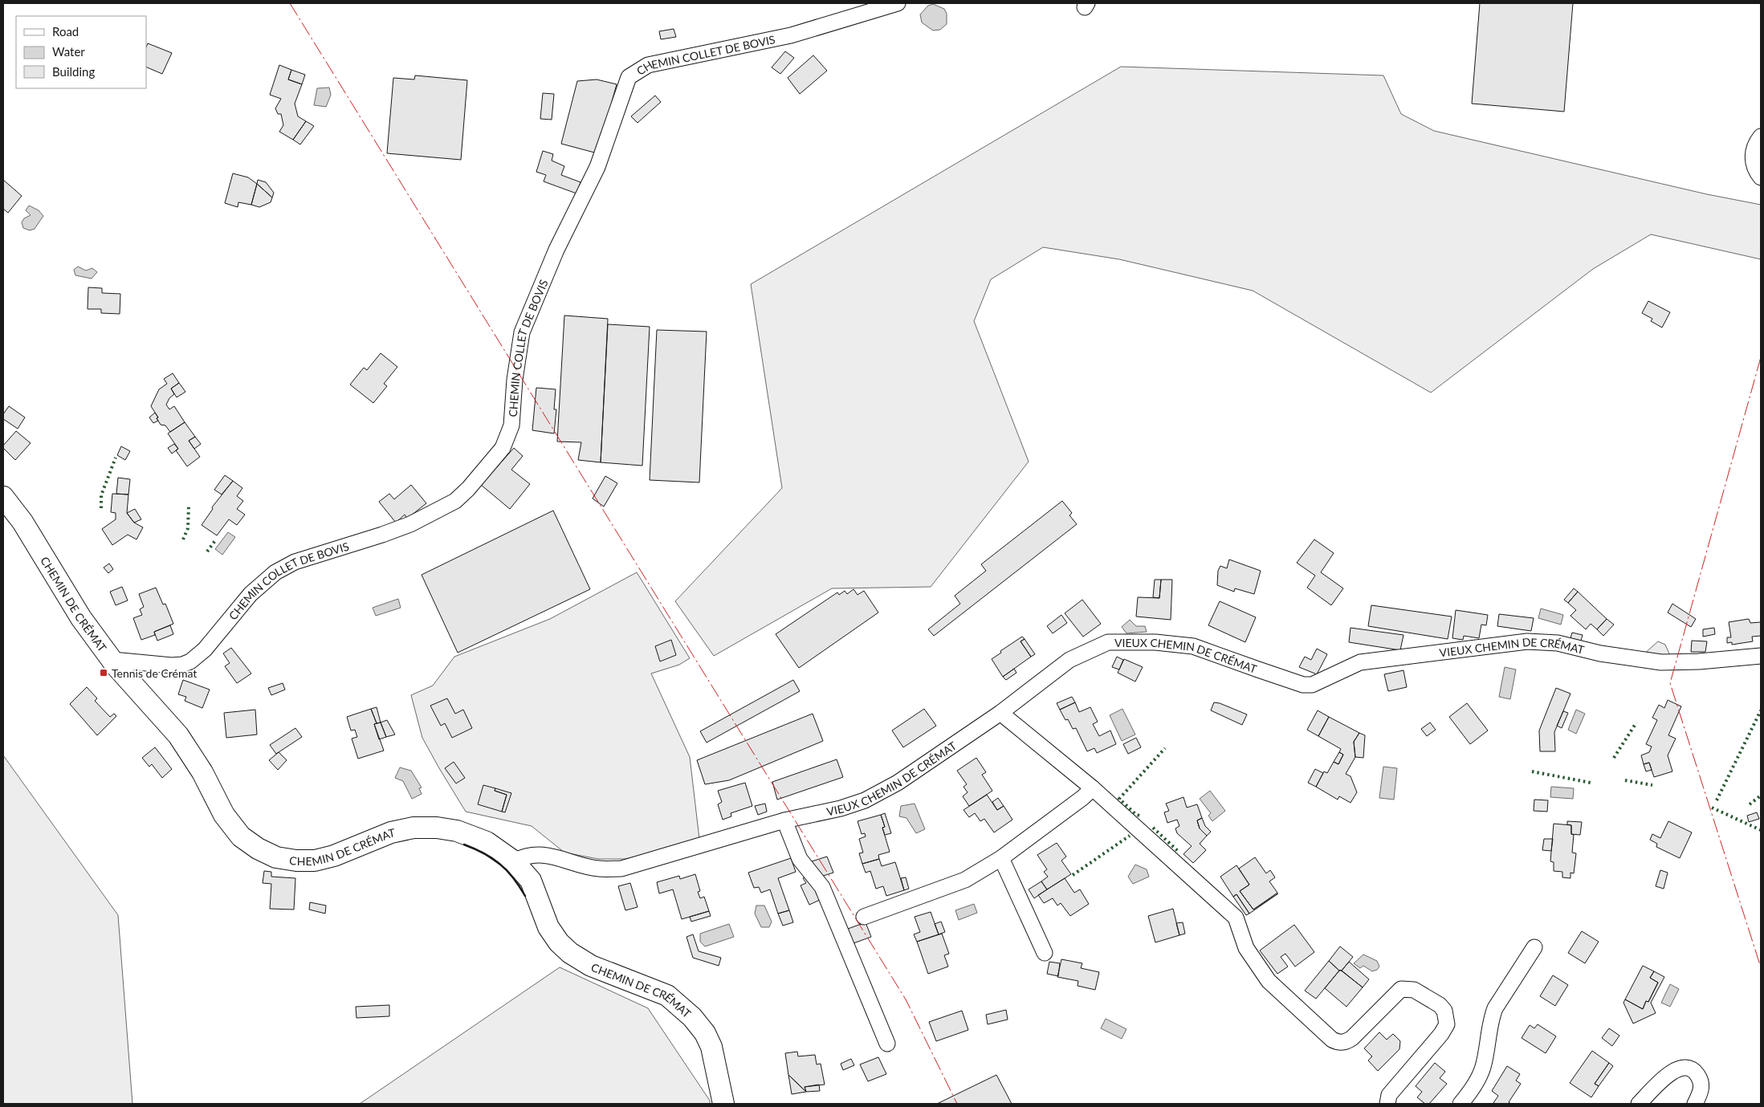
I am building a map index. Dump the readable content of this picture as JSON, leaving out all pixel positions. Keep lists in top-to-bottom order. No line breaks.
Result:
{"streets":{"street":["CHEMIN COLLET DE BOVIS","CHEMIN DE CRÉMAT","VIEUX CHEMIN DE CRÉMAT"]},"crossings":[["CHEMIN COLLET DE BOVIS","CHEMIN DE CRÉMAT"],["CHEMIN DE CRÉMAT","VIEUX CHEMIN DE CRÉMAT"]],"places":{"transit":["Tennis de Crémat"]},"legend":["Road","Water","Building"]}
